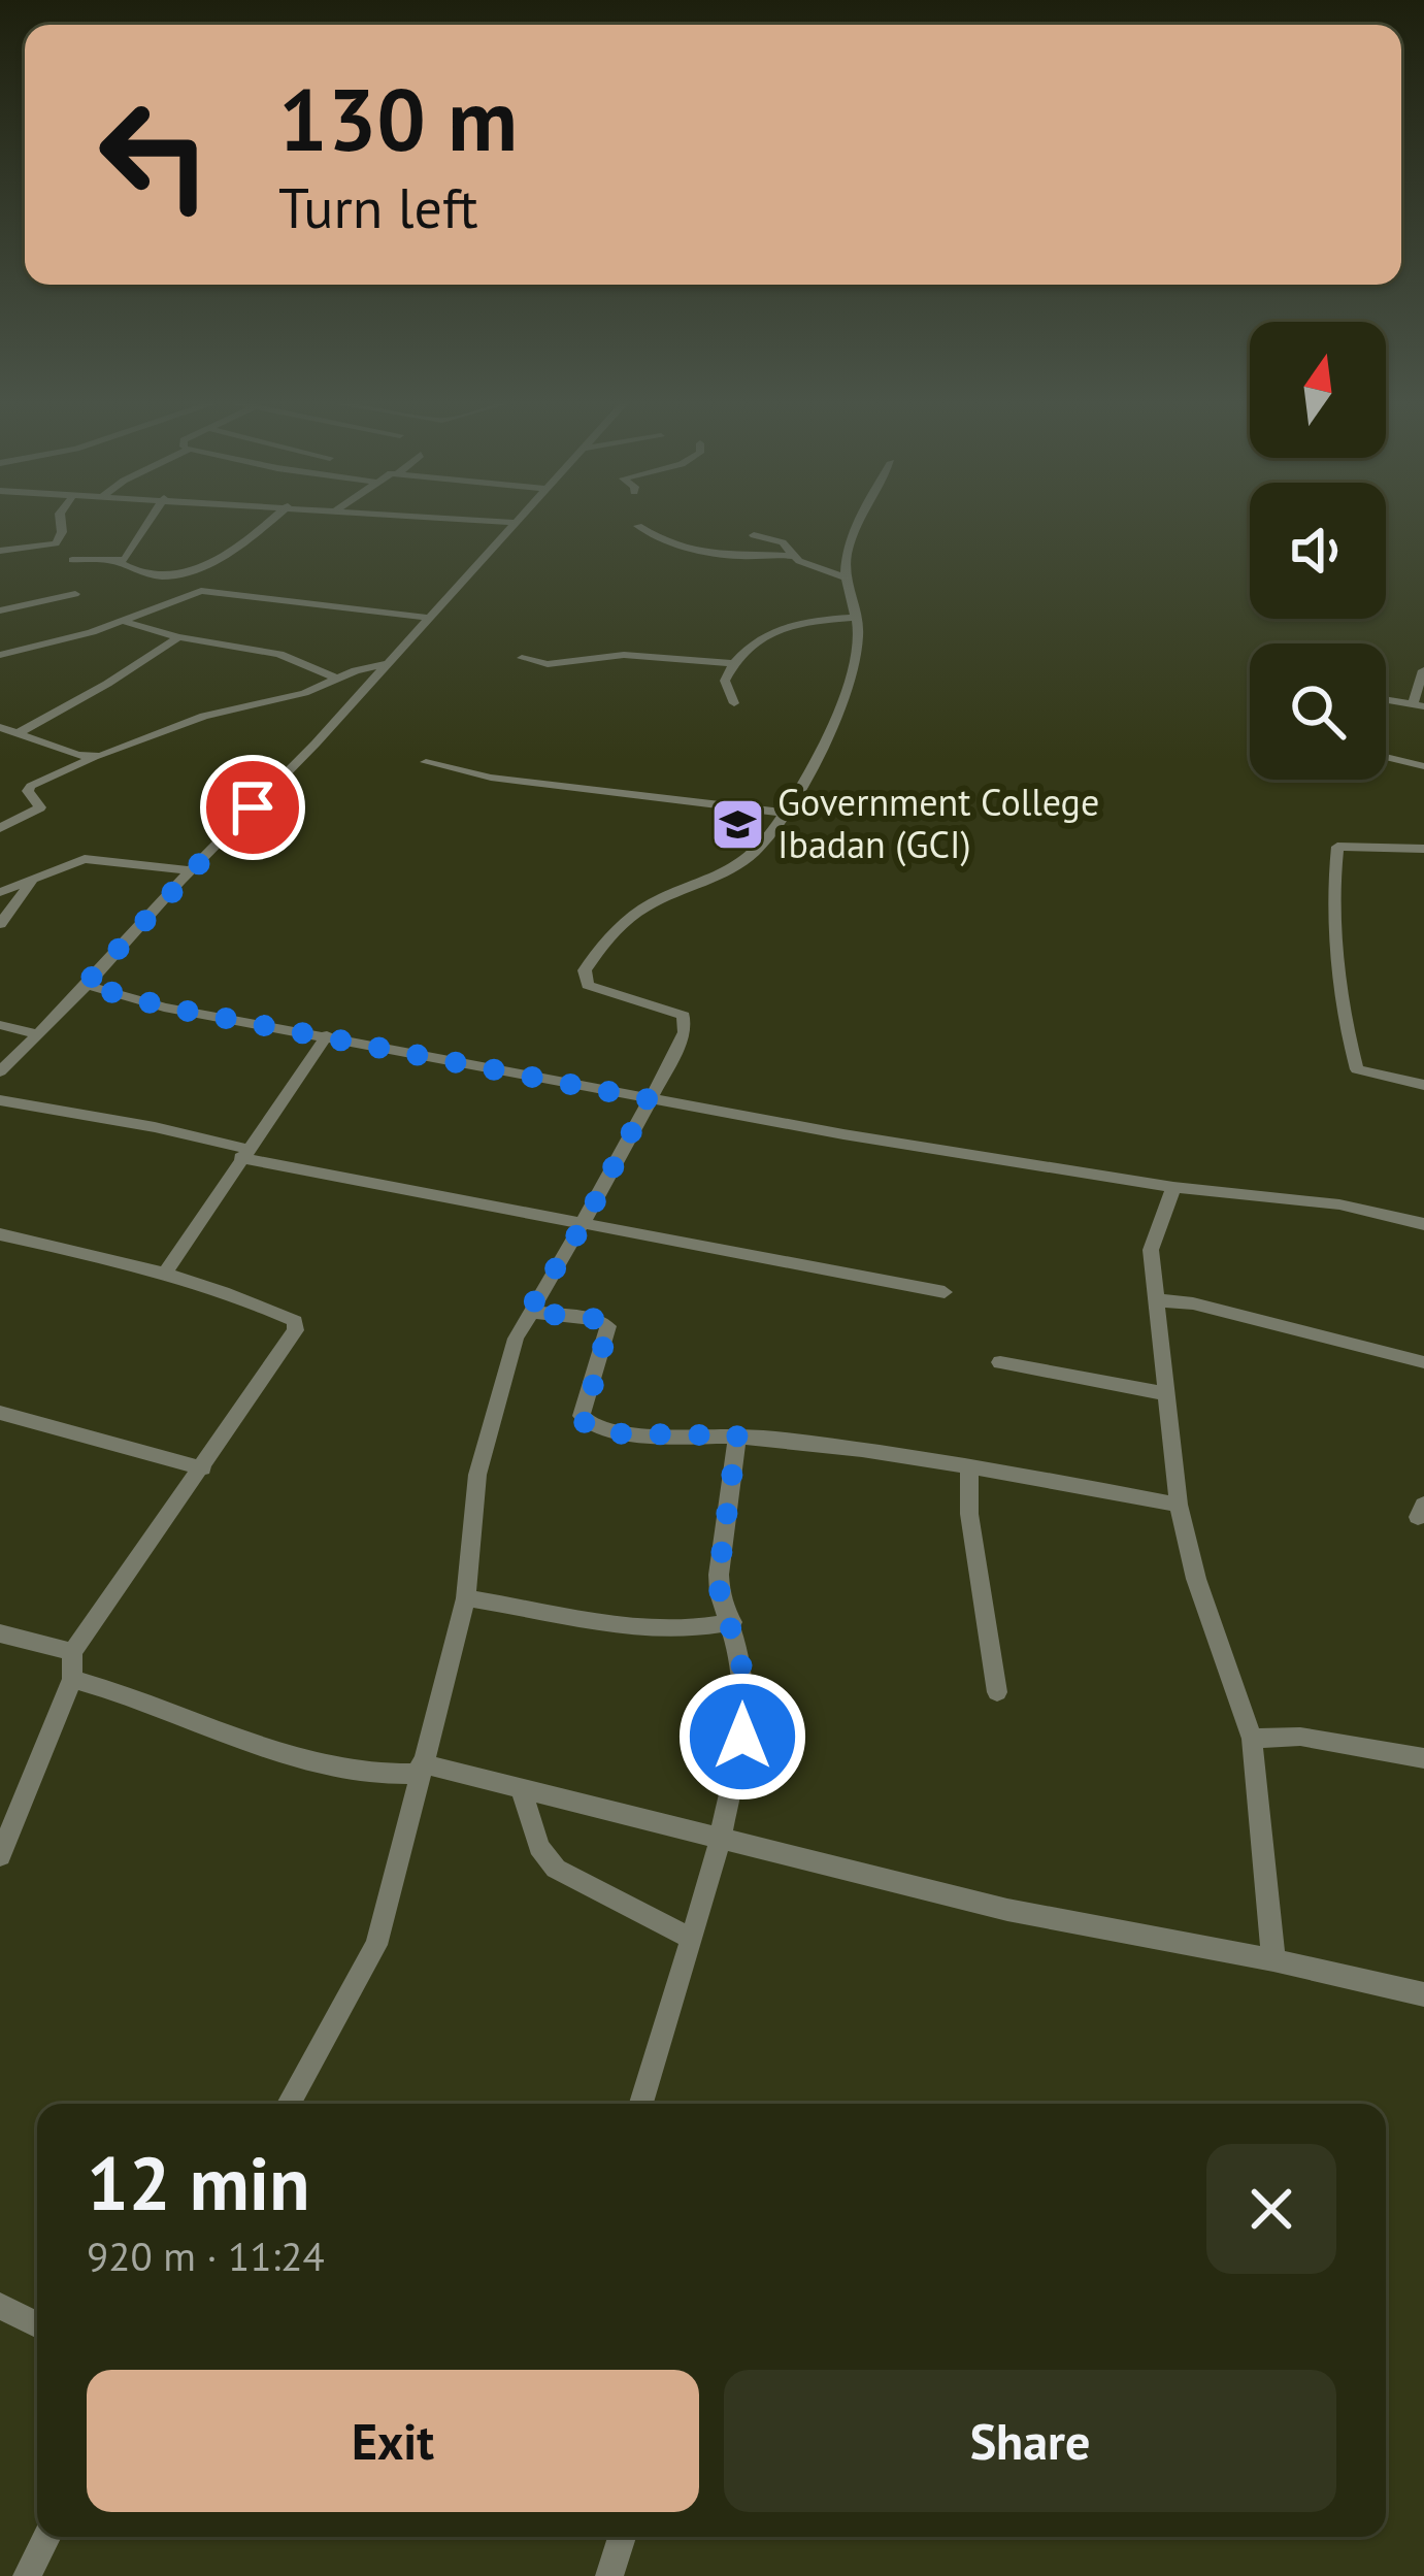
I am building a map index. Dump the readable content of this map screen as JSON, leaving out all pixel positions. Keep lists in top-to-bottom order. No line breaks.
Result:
{"places":{"school or university":["Government College Ibadan (GCI)"]},"north":"top","page":{"turn":["130 m","Turn left"],"heading":["12 min","920 m · 11:24"],"buttons":["Exit","Share"]}}
